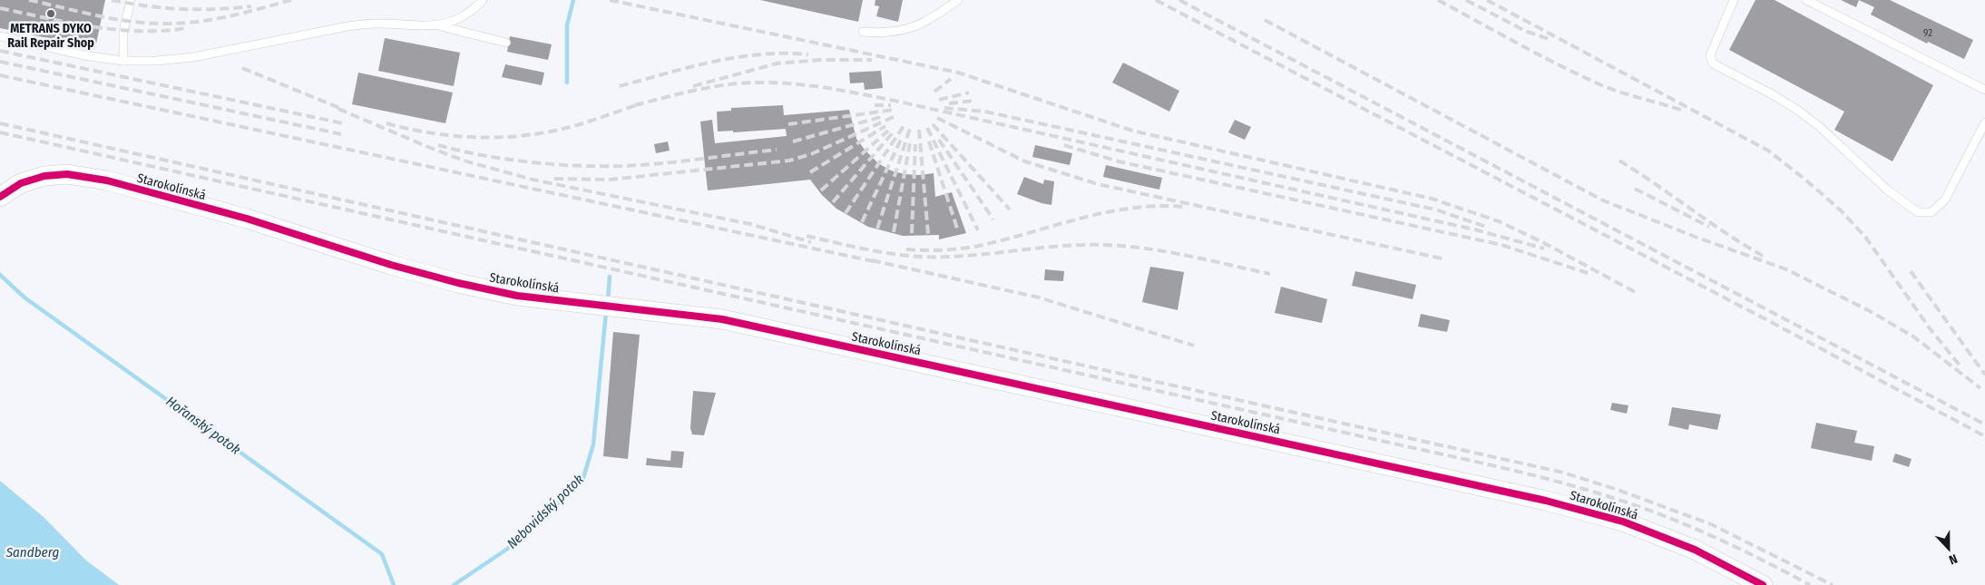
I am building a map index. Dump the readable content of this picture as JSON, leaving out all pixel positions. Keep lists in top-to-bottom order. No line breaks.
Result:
{"streets":{"street":["Starokolínská"]},"water":["Hořanský potok","Nebovidský potok","Sandberg"],"places":["METRANS DYKO Rail Repair Shop"],"house_numbers":["92"],"north":"bottom"}
